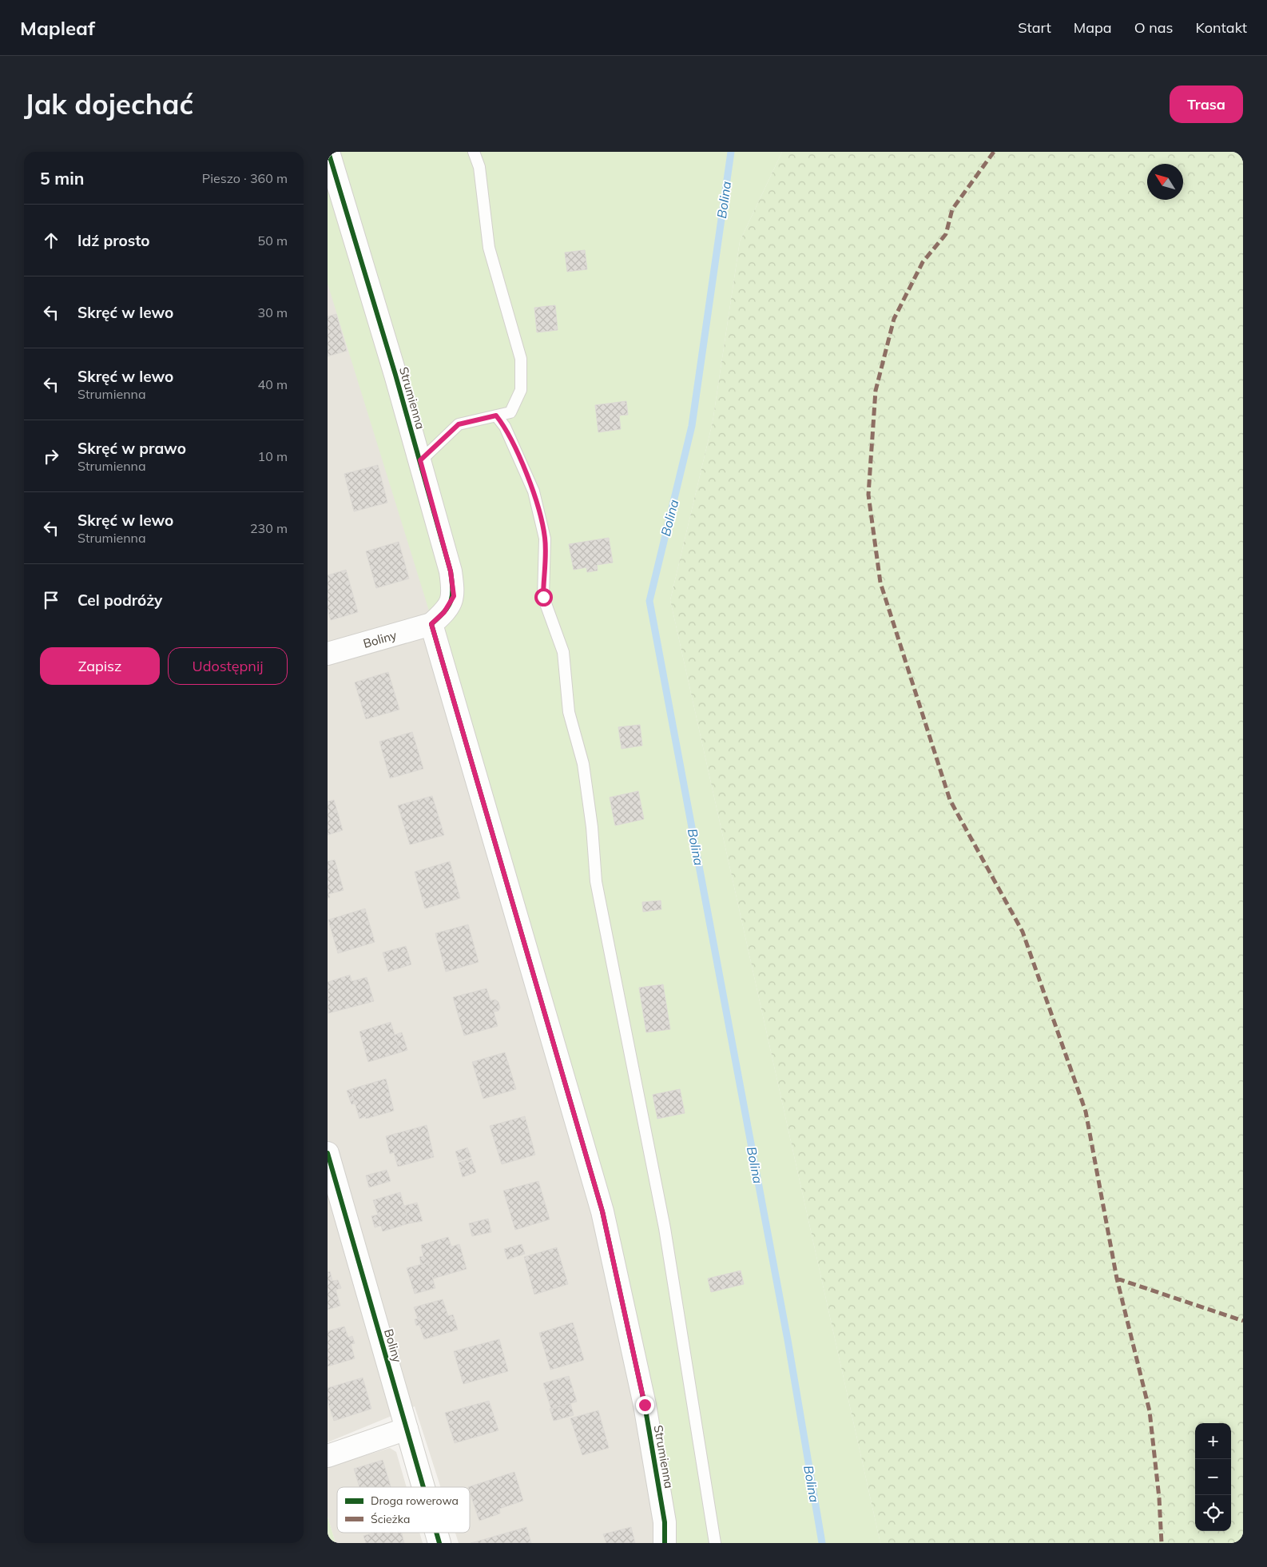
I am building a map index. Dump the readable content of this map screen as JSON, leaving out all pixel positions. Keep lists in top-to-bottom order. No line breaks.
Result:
{"streets":{"street":["Strumienna","Boliny"]},"crossings":[["Strumienna","Boliny"]],"water":["Bolina"],"legend":["Droga rowerowa","Ścieżka"],"north":"top left","page":{"header":"Mapleaf","nav":["Start","Mapa","O nas","Kontakt"],"buttons":["Trasa",["Zapisz","Udostępnij"]],"title":"Jak dojechać","heading":["5 min","Pieszo · 360 m"],"list":[["Idź prosto","50 m"],["Skręć w lewo","30 m"],["Skręć w lewo","Strumienna","40 m"],["Skręć w prawo","Strumienna","10 m"],["Skręć w lewo","Strumienna","230 m"],"Cel podróży"],"map_buttons":["+","−"]}}
